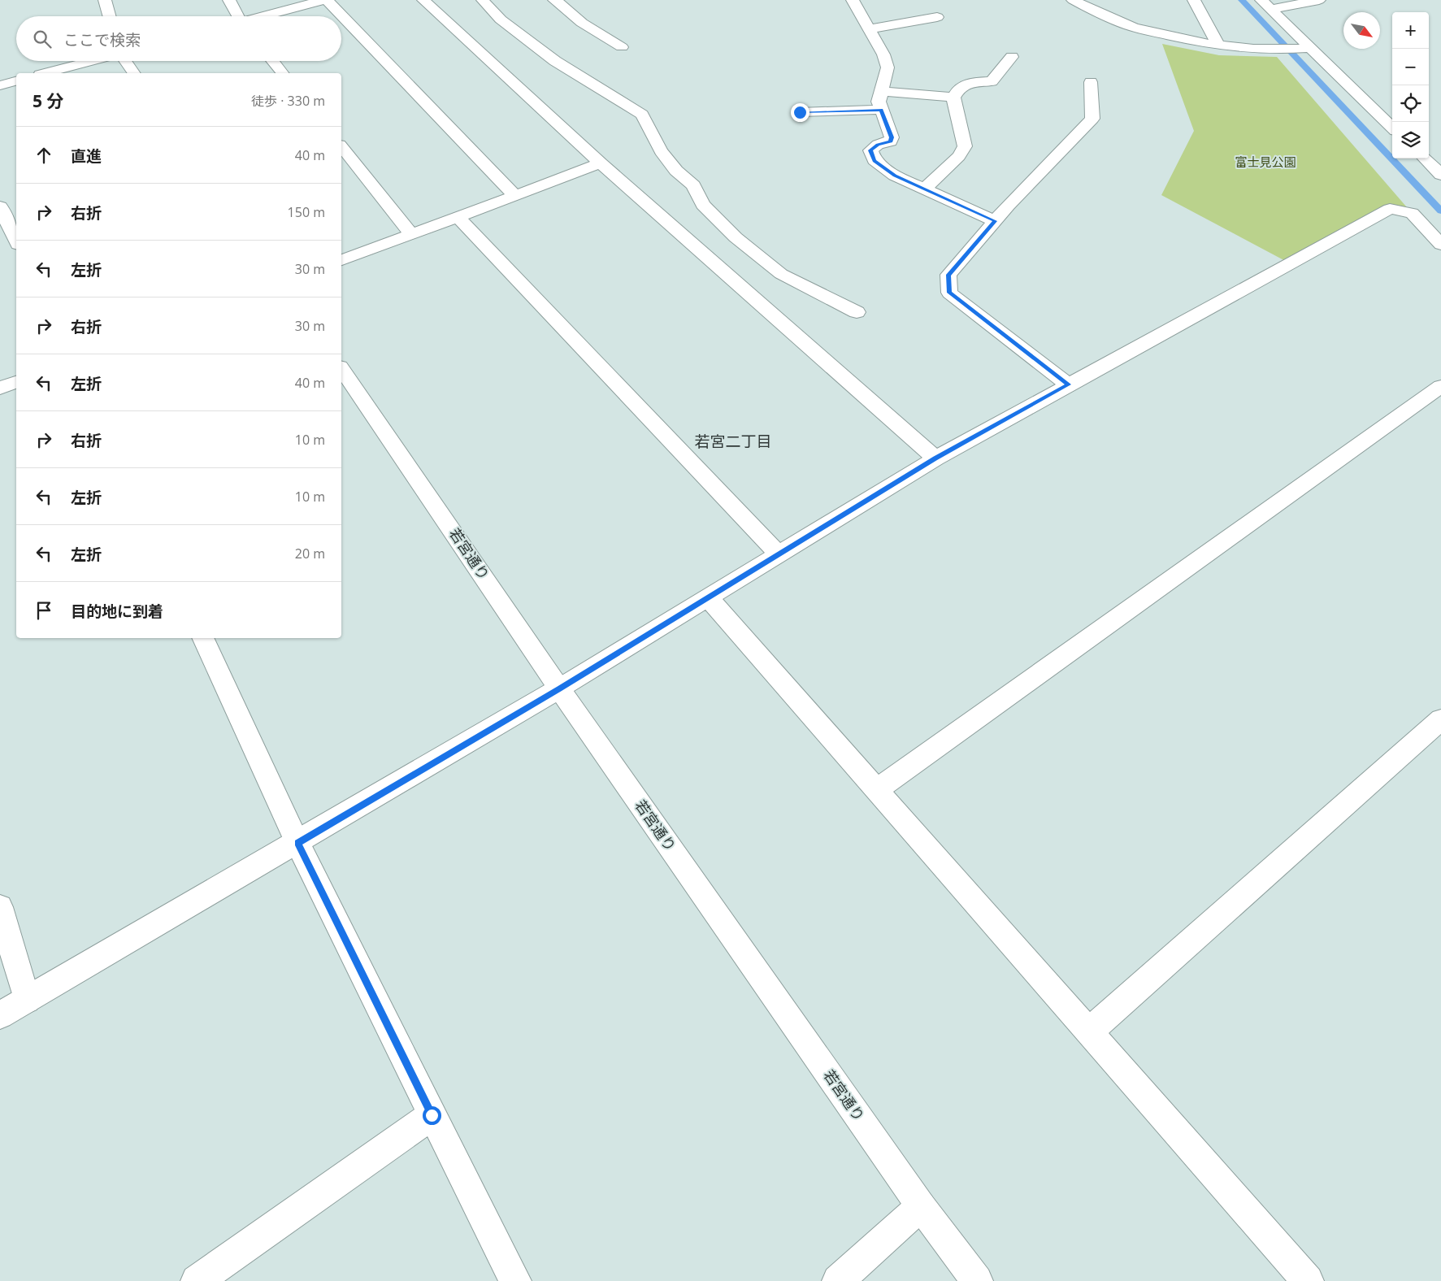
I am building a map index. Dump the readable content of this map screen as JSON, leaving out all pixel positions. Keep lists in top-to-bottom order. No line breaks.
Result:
{"streets":{"street":["若宮通り"]},"districts":["若宮二丁目"],"parks":["富士見公園"],"north":"bottom right","page":{"map_buttons":["+","−"],"search":"ここで検索","heading":["5 分","徒歩 · 330 m"],"list":[["直進","40 m"],["右折","150 m"],["左折","30 m"],["右折","30 m"],["左折","40 m"],["右折","10 m"],["左折","10 m"],["左折","20 m"],"目的地に到着"]}}
